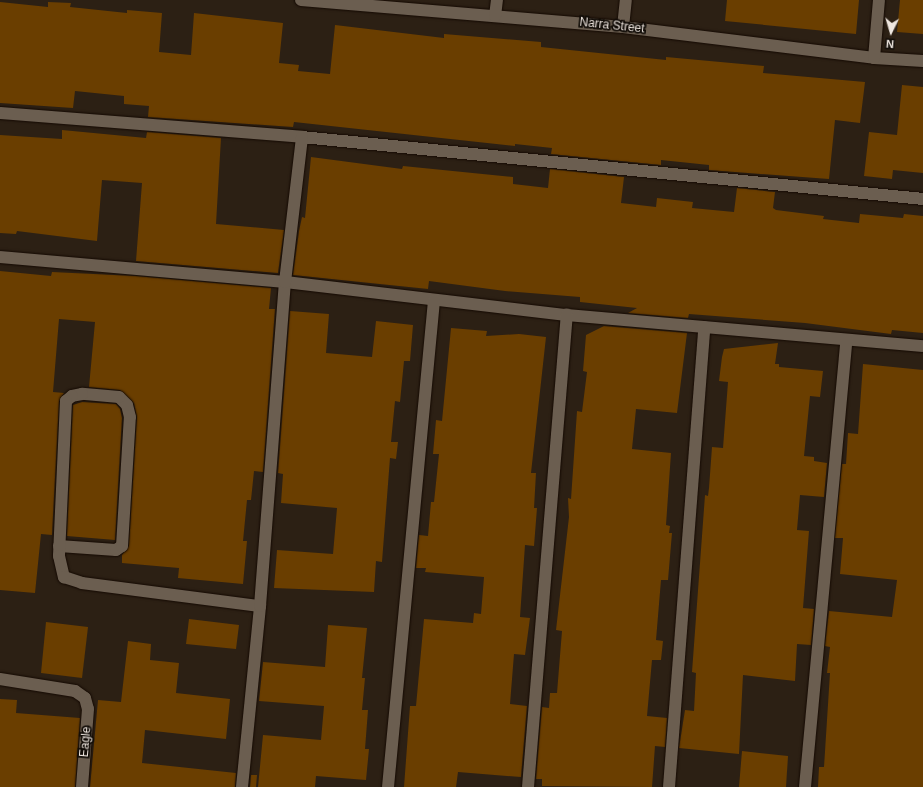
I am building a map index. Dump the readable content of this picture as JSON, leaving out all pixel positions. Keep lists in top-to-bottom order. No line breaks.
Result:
{"streets":{"street":["Narra Street","Eagle"]},"north":"bottom"}
